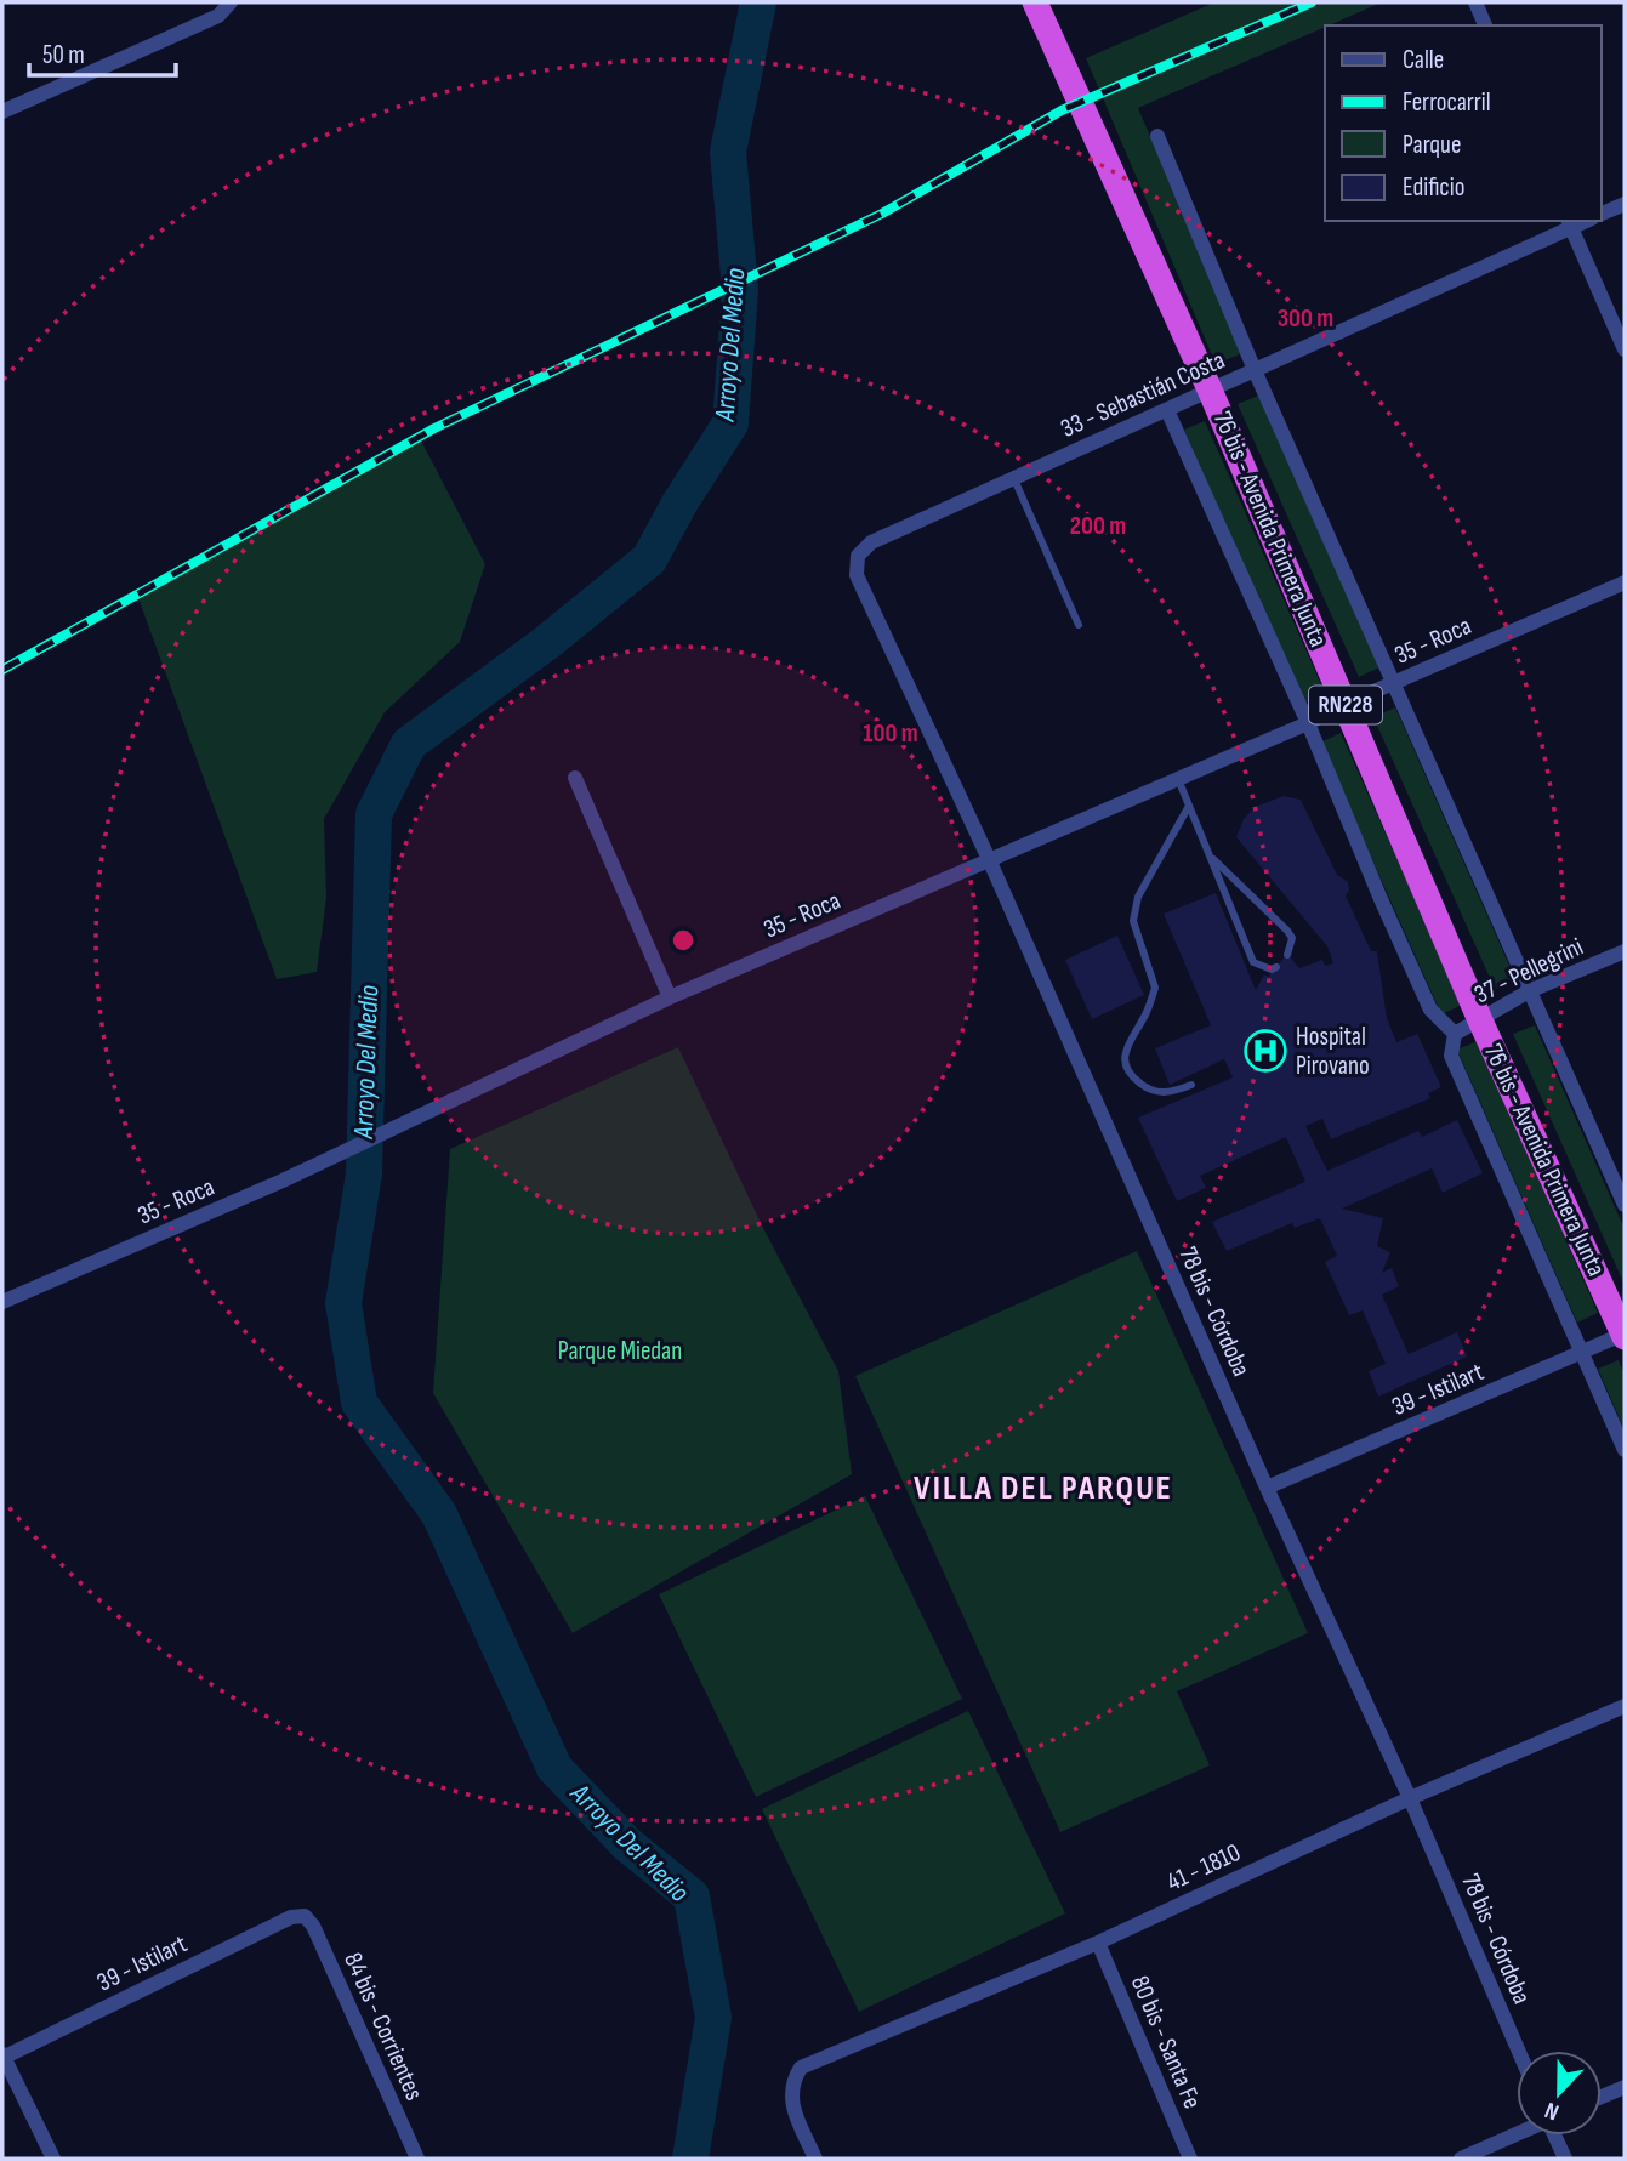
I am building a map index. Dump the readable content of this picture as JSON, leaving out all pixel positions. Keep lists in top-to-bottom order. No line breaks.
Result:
{"streets":{"highway":["76 bis - Avenida Primera Junta","RN228"],"street":["33 - Sebastián Costa","35 - Roca","37 - Pellegrini","78 bis - Córdoba","39 - Istilart","41 - 1810","84 bis - Corrientes","80 bis - Santa Fe"]},"crossings":[["33 - Sebastián Costa","76 bis - Avenida Primera Junta"],["33 - Sebastián Costa","78 bis - Córdoba"],["76 bis - Avenida Primera Junta","35 - Roca"],["76 bis - Avenida Primera Junta","37 - Pellegrini"],["76 bis - Avenida Primera Junta","39 - Istilart"],["35 - Roca","78 bis - Córdoba"],["78 bis - Córdoba","39 - Istilart"],["78 bis - Córdoba","41 - 1810"],["39 - Istilart","84 bis - Corrientes"],["41 - 1810","80 bis - Santa Fe"]],"districts":["VILLA DEL PARQUE"],"water":["Arroyo Del Medio"],"parks":["Parque Miedan"],"places":{"hospital":["Hospital Pirovano"]},"legend":["Calle","Ferrocarril","Parque","Edificio"],"scale_bar":"50 m","north":"bottom","rings":["300 m","200 m","100 m"]}
